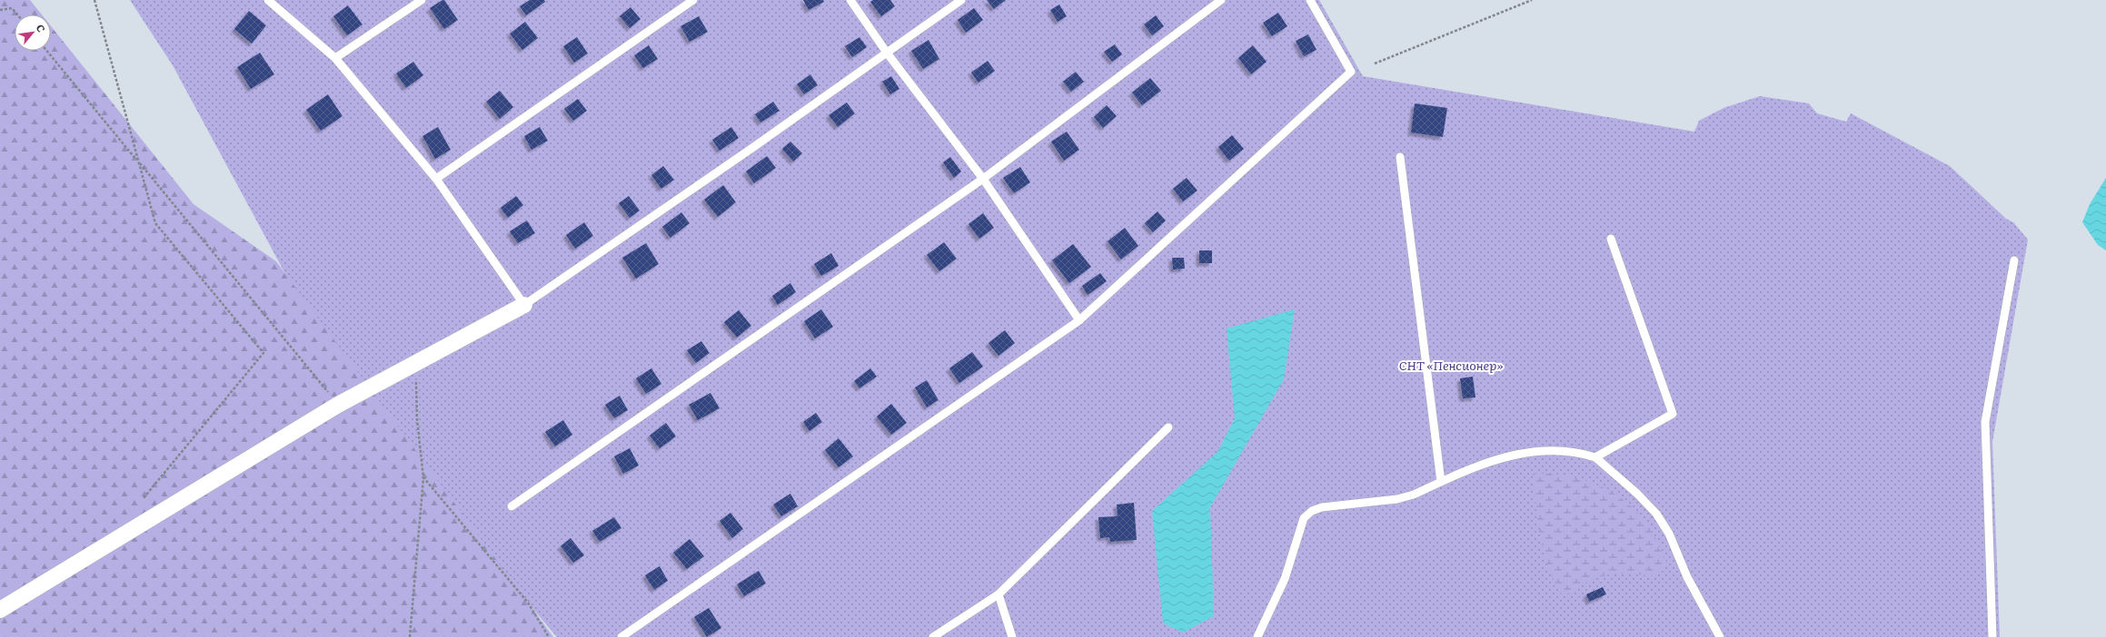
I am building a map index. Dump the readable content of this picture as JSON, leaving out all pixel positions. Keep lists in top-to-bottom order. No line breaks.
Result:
{"parks":["СНТ «Пенсионер»"],"north":"top right"}
